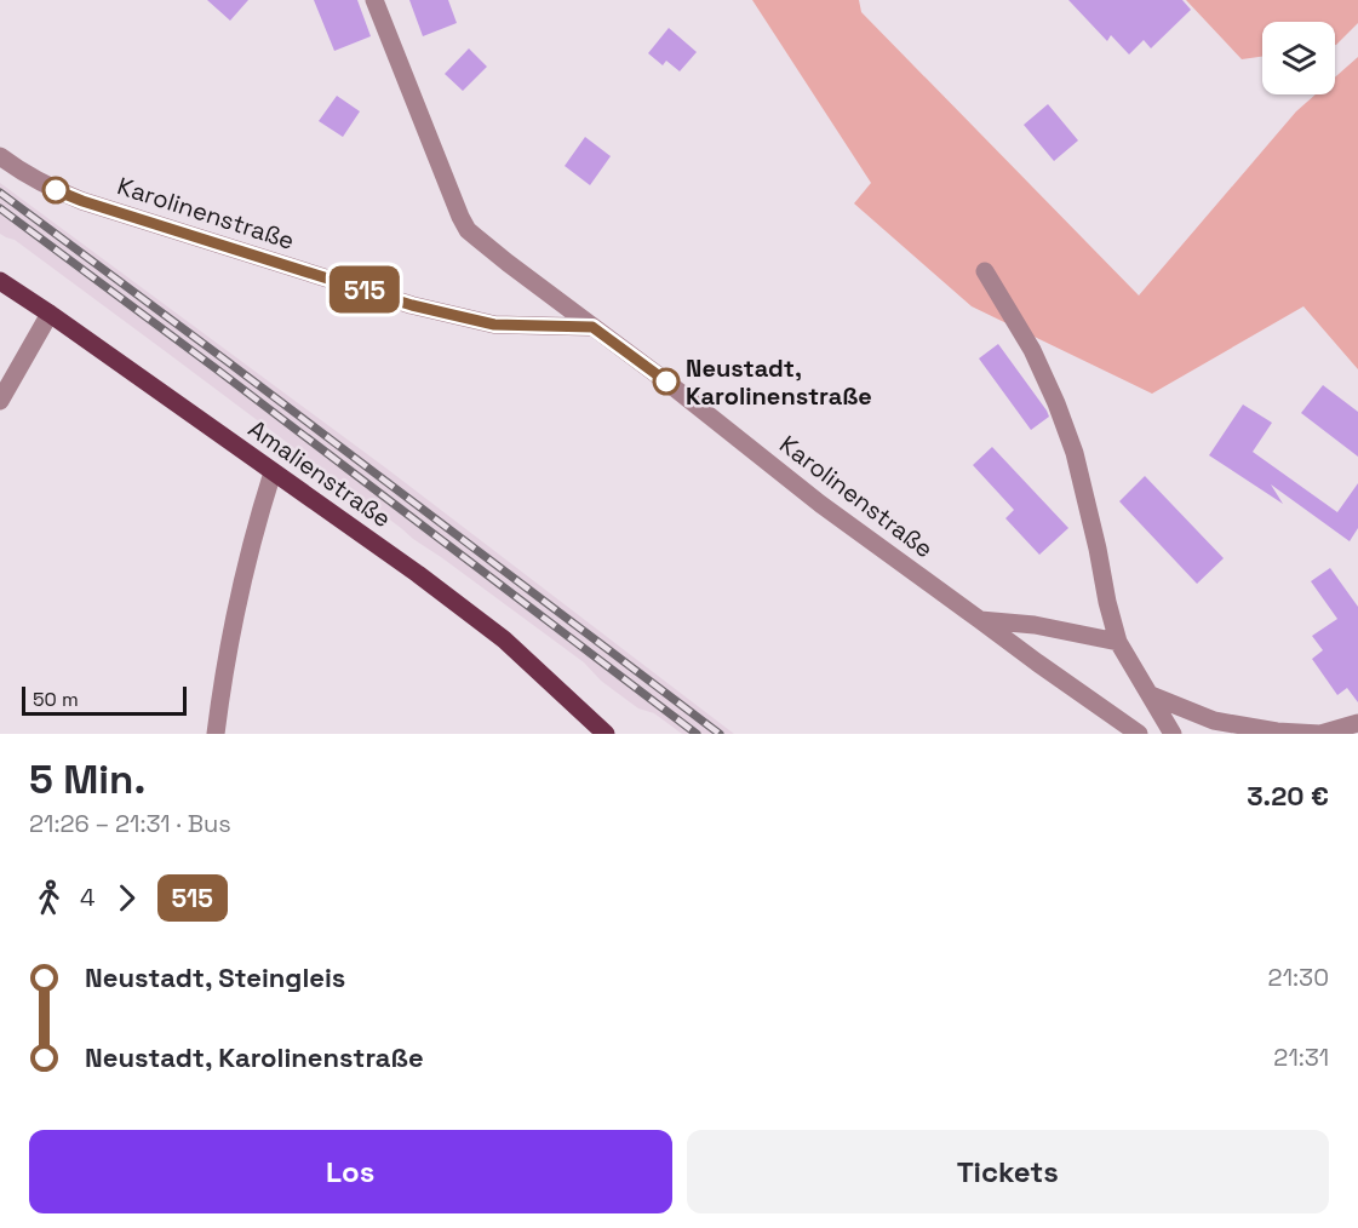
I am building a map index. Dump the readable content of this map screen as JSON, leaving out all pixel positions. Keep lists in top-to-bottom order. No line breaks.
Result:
{"streets":{"main road":["Amalienstraße"],"street":["Karolinenstraße"]},"places":["Neustadt, Karolinenstraße"],"lines":["bus line 515"],"scale_bar":"50 m","page":{"on_map":"515","scale":"50 m","heading":["5 Min.","21:26 – 21:31 · Bus","3.20 €"],"legs":["4","515"],"list":[{"name":"Neustadt, Steingleis","value":"21:30"},{"name":"Neustadt, Karolinenstraße","value":"21:31"}],"buttons":["Los","Tickets"]}}
